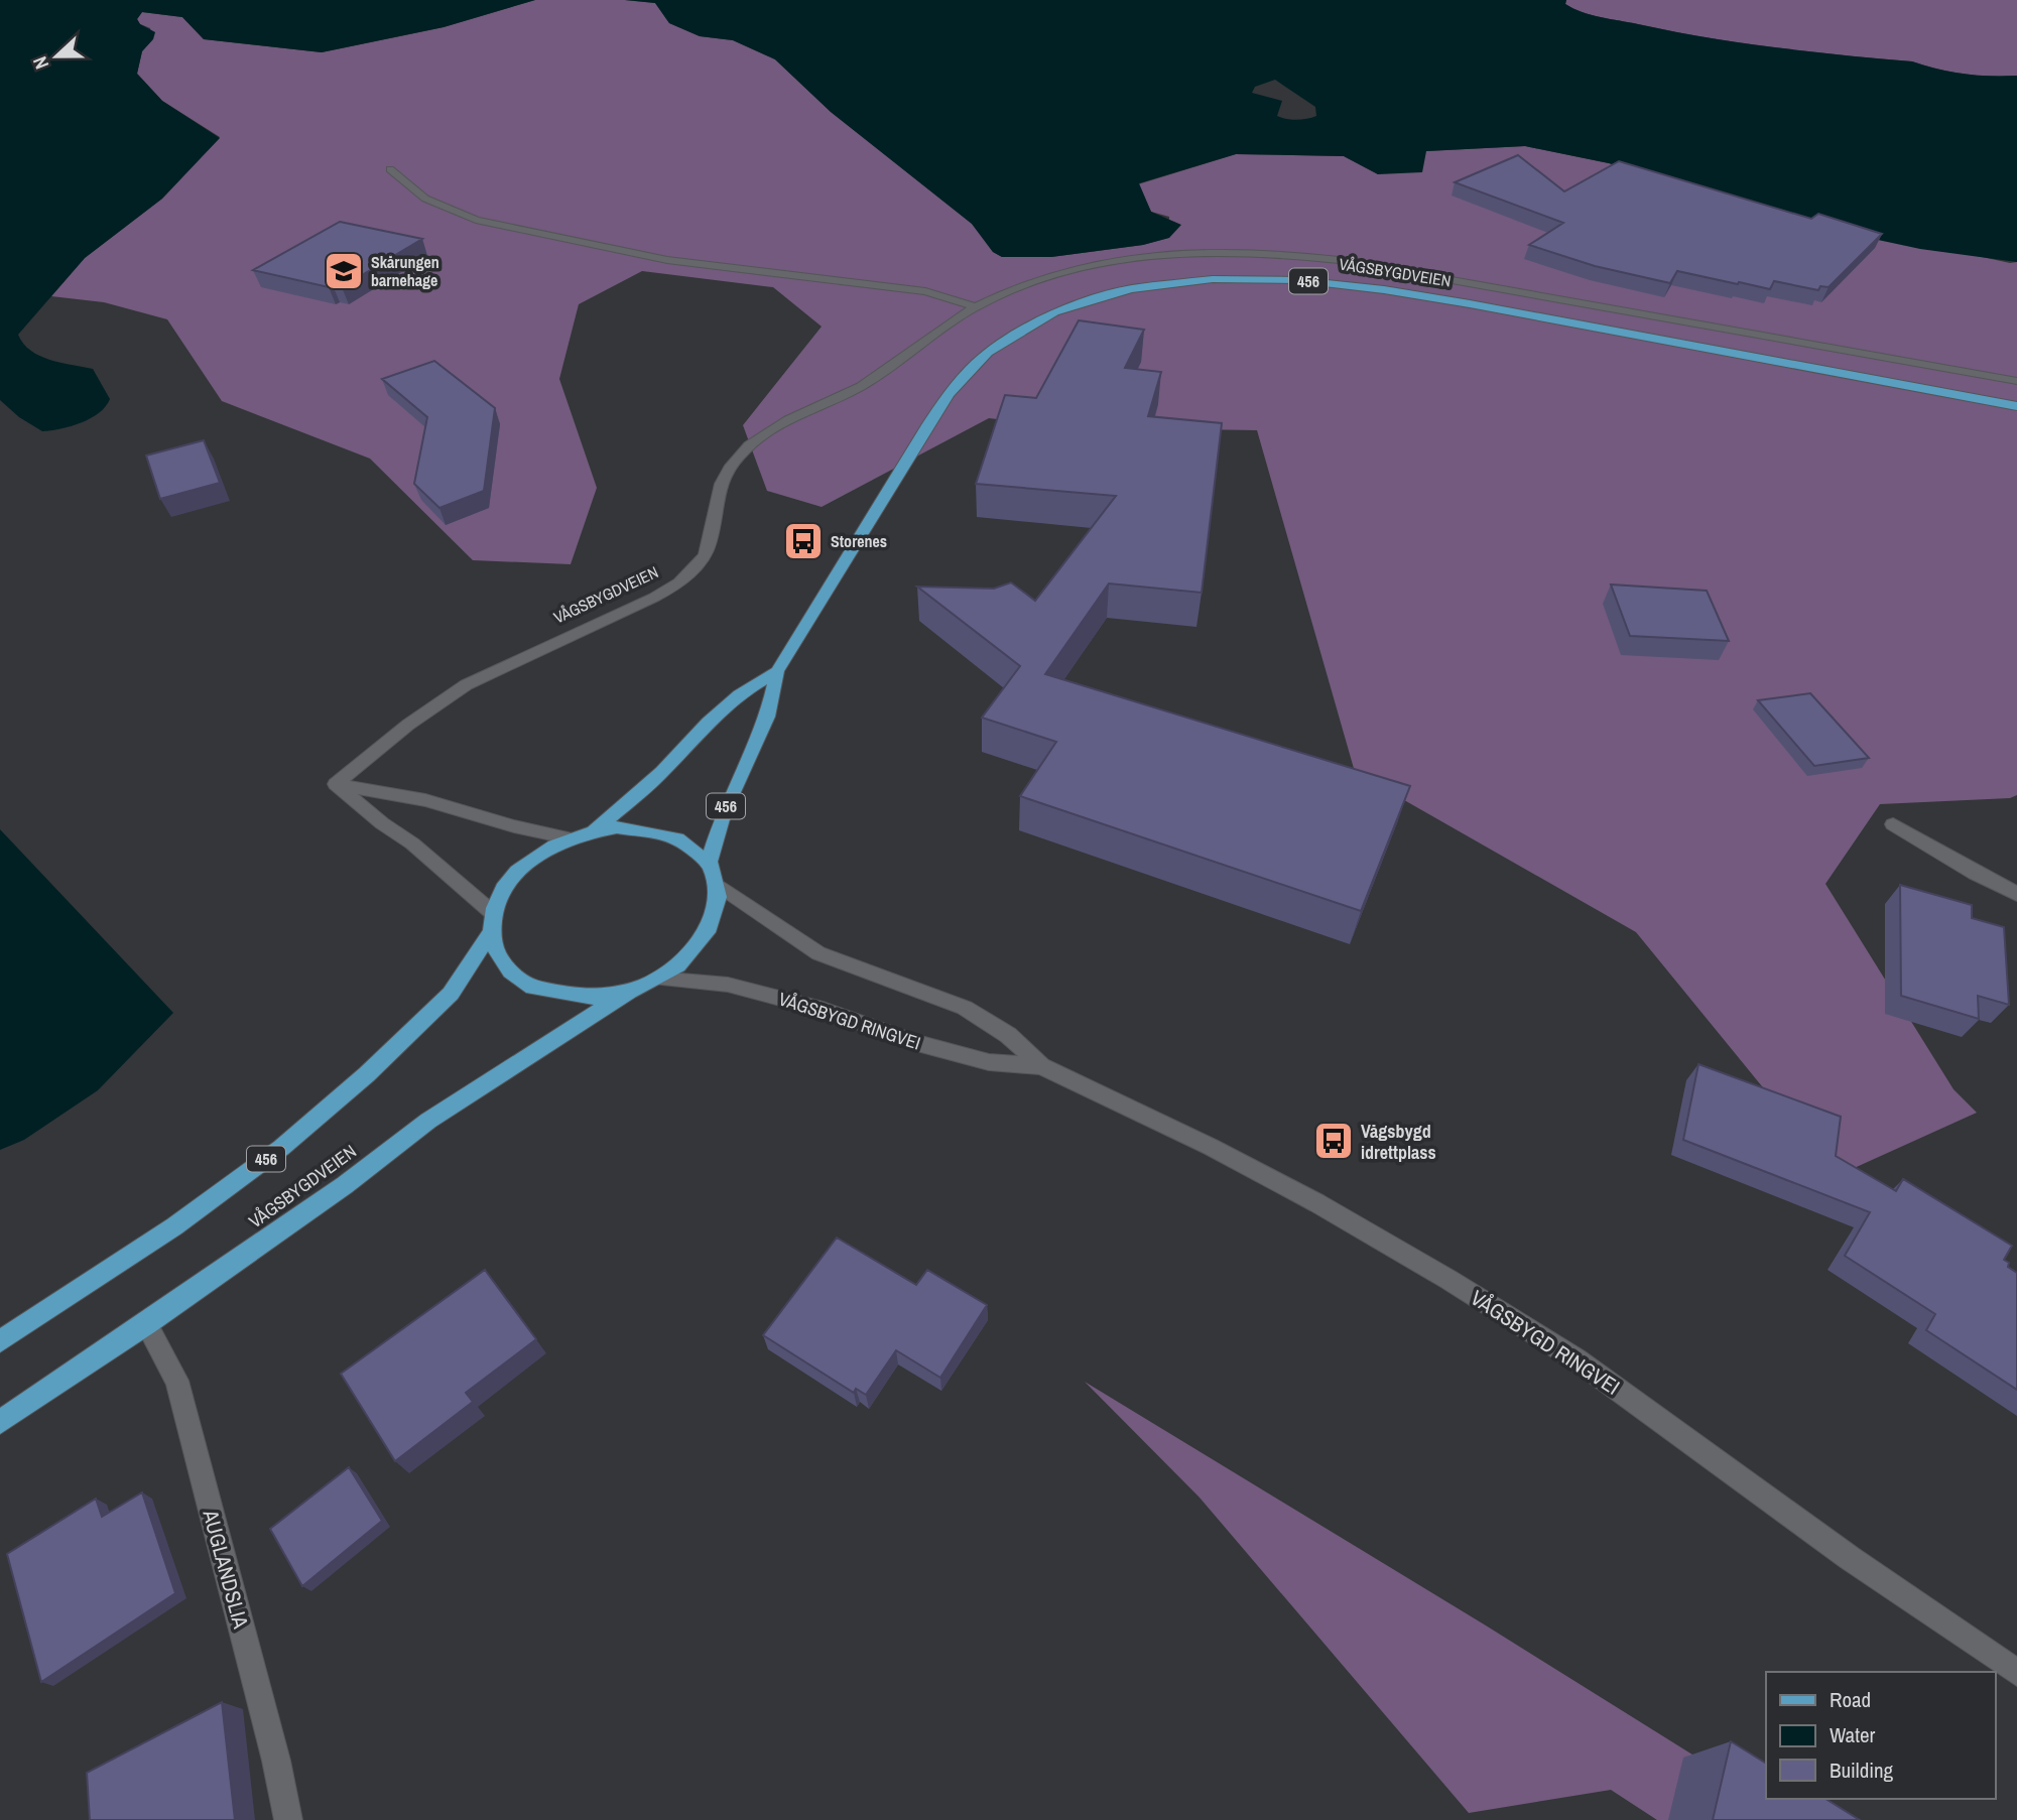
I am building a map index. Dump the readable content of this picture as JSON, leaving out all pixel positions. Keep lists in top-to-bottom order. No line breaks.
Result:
{"streets":{"main road":["VÅGSBYGDVEIEN","456"],"street":["VÅGSBYGD RINGVEI","AUGLANDSLIA"]},"crossings":[["VÅGSBYGDVEIEN","456"],["VÅGSBYGDVEIEN","VÅGSBYGD RINGVEI"],["VÅGSBYGDVEIEN","AUGLANDSLIA"],["456","VÅGSBYGD RINGVEI"]],"places":{"school or university":["Skårungen barnehage"],"bus stop":["Storenes","Vågsbygd idrettplass"]},"legend":["Road","Water","Building"],"north":"left"}
